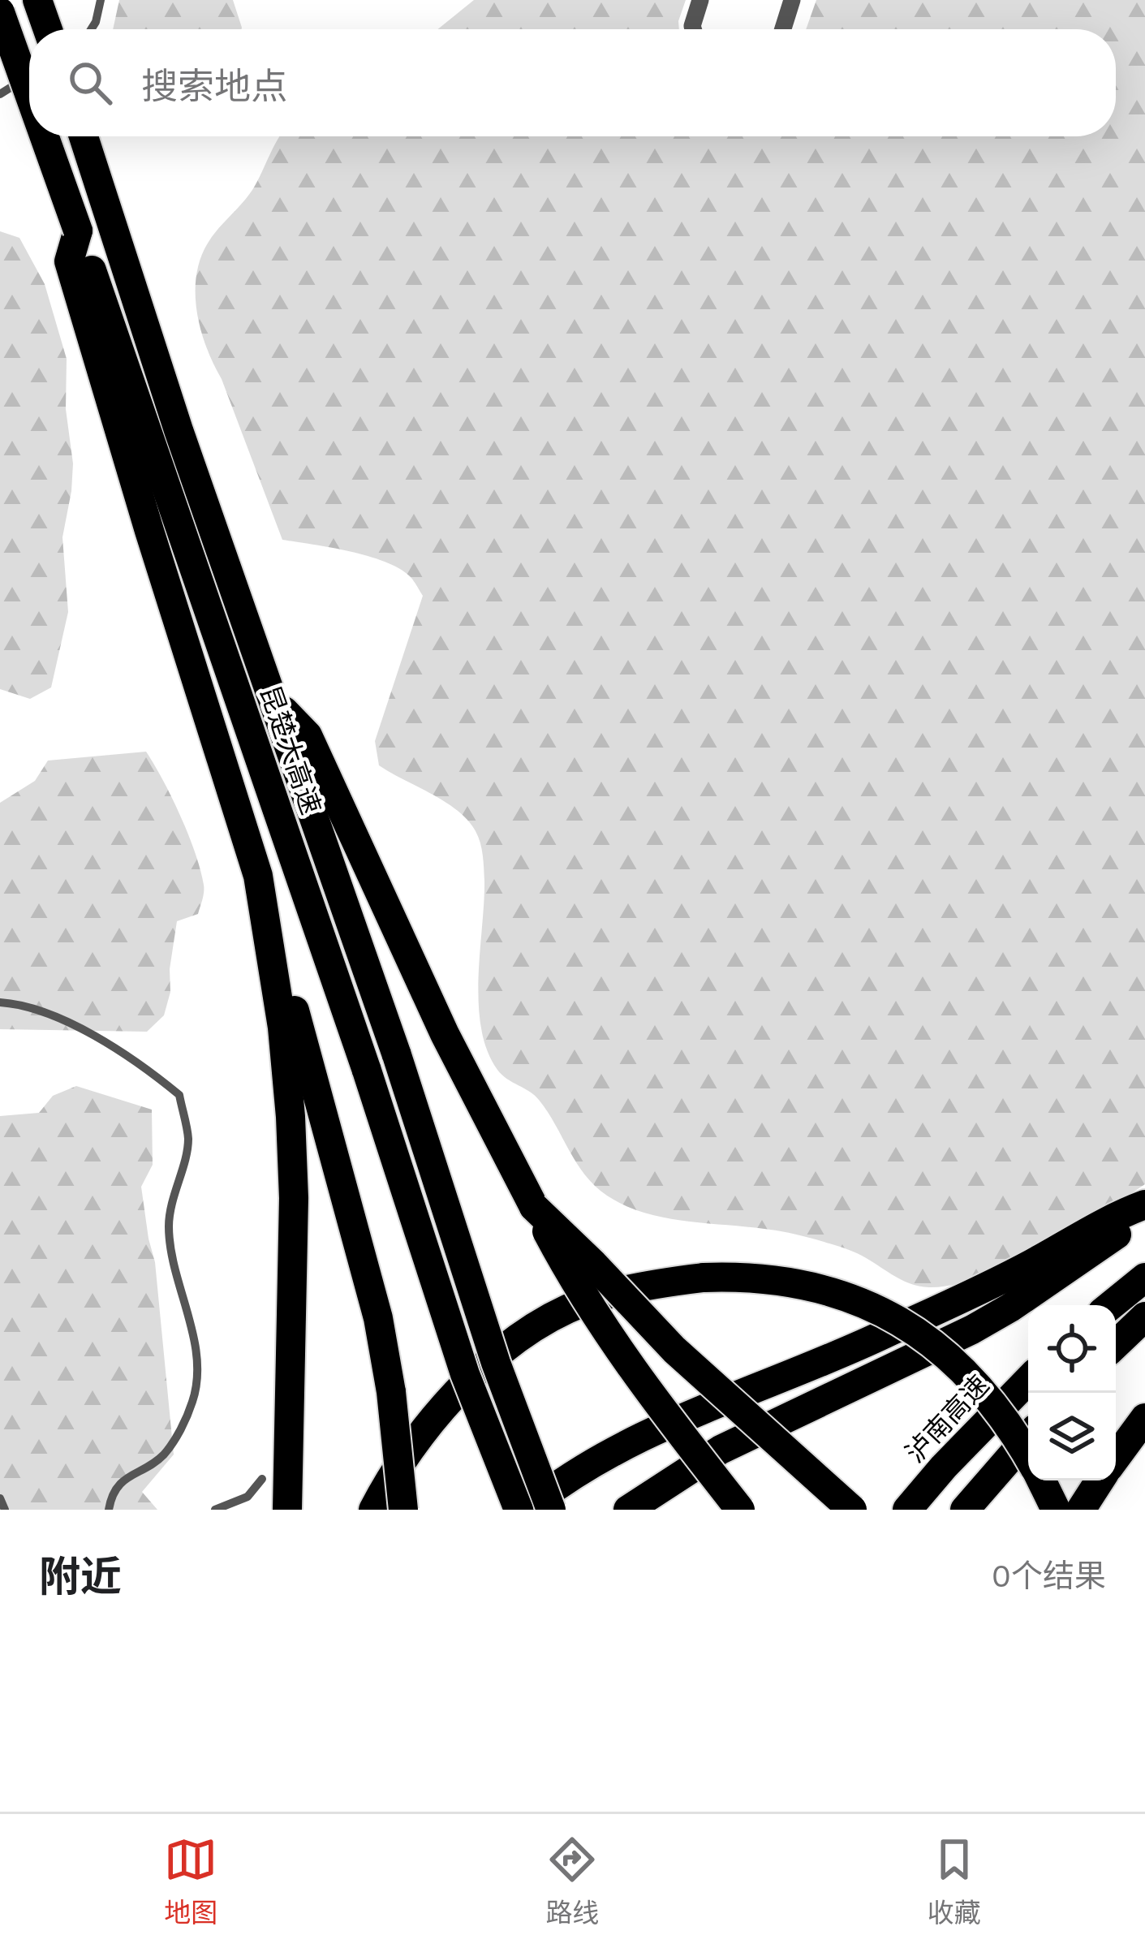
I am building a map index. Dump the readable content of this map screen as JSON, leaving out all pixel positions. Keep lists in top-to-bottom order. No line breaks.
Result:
{"streets":{"highway":["昆楚大高速","泸南高速"]},"page":{"search":"搜索地点","heading":["附近","0个结果"],"nav":["地图","路线","收藏"]}}
